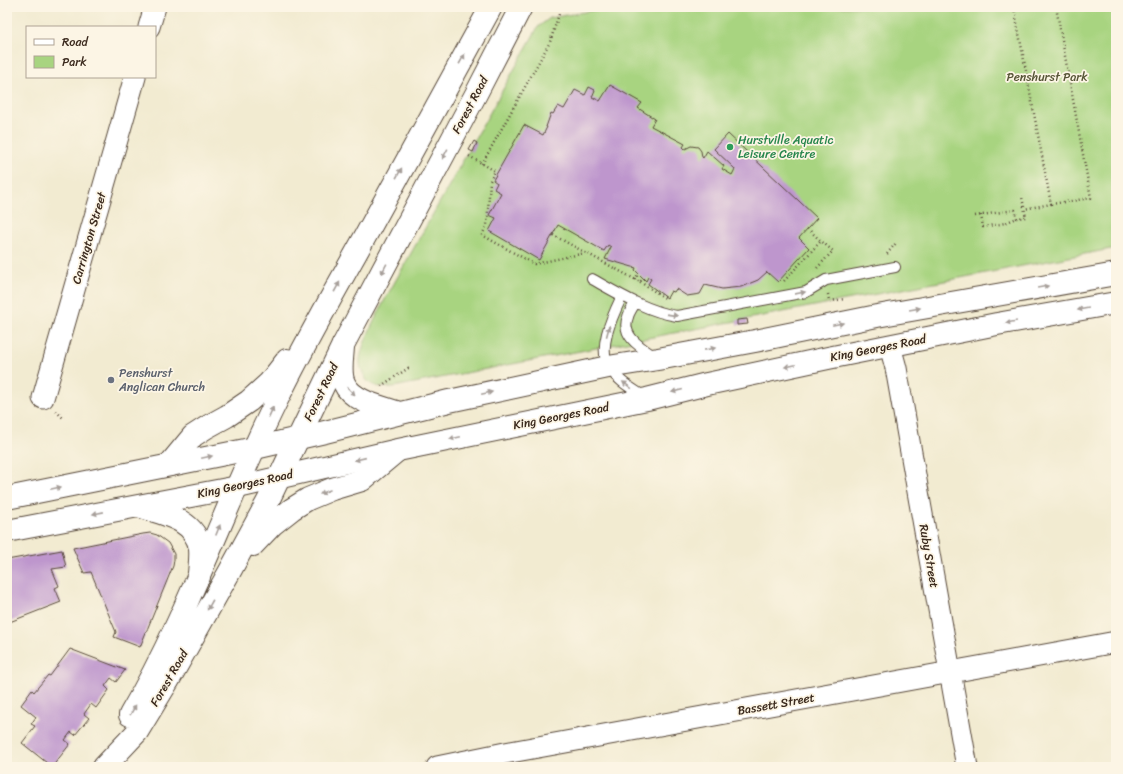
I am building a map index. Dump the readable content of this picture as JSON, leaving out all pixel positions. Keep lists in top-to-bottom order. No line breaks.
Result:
{"streets":{"main road":["Forest Road","King Georges Road"],"street":["Carrington Street","Ruby Street","Bassett Street"]},"crossings":[["Forest Road","King Georges Road"],["King Georges Road","Ruby Street"],["Ruby Street","Bassett Street"]],"parks":["Penshurst Park"],"places":["Hurstville Aquatic Leisure Centre","Penshurst Anglican Church"],"legend":["Road","Park"]}
